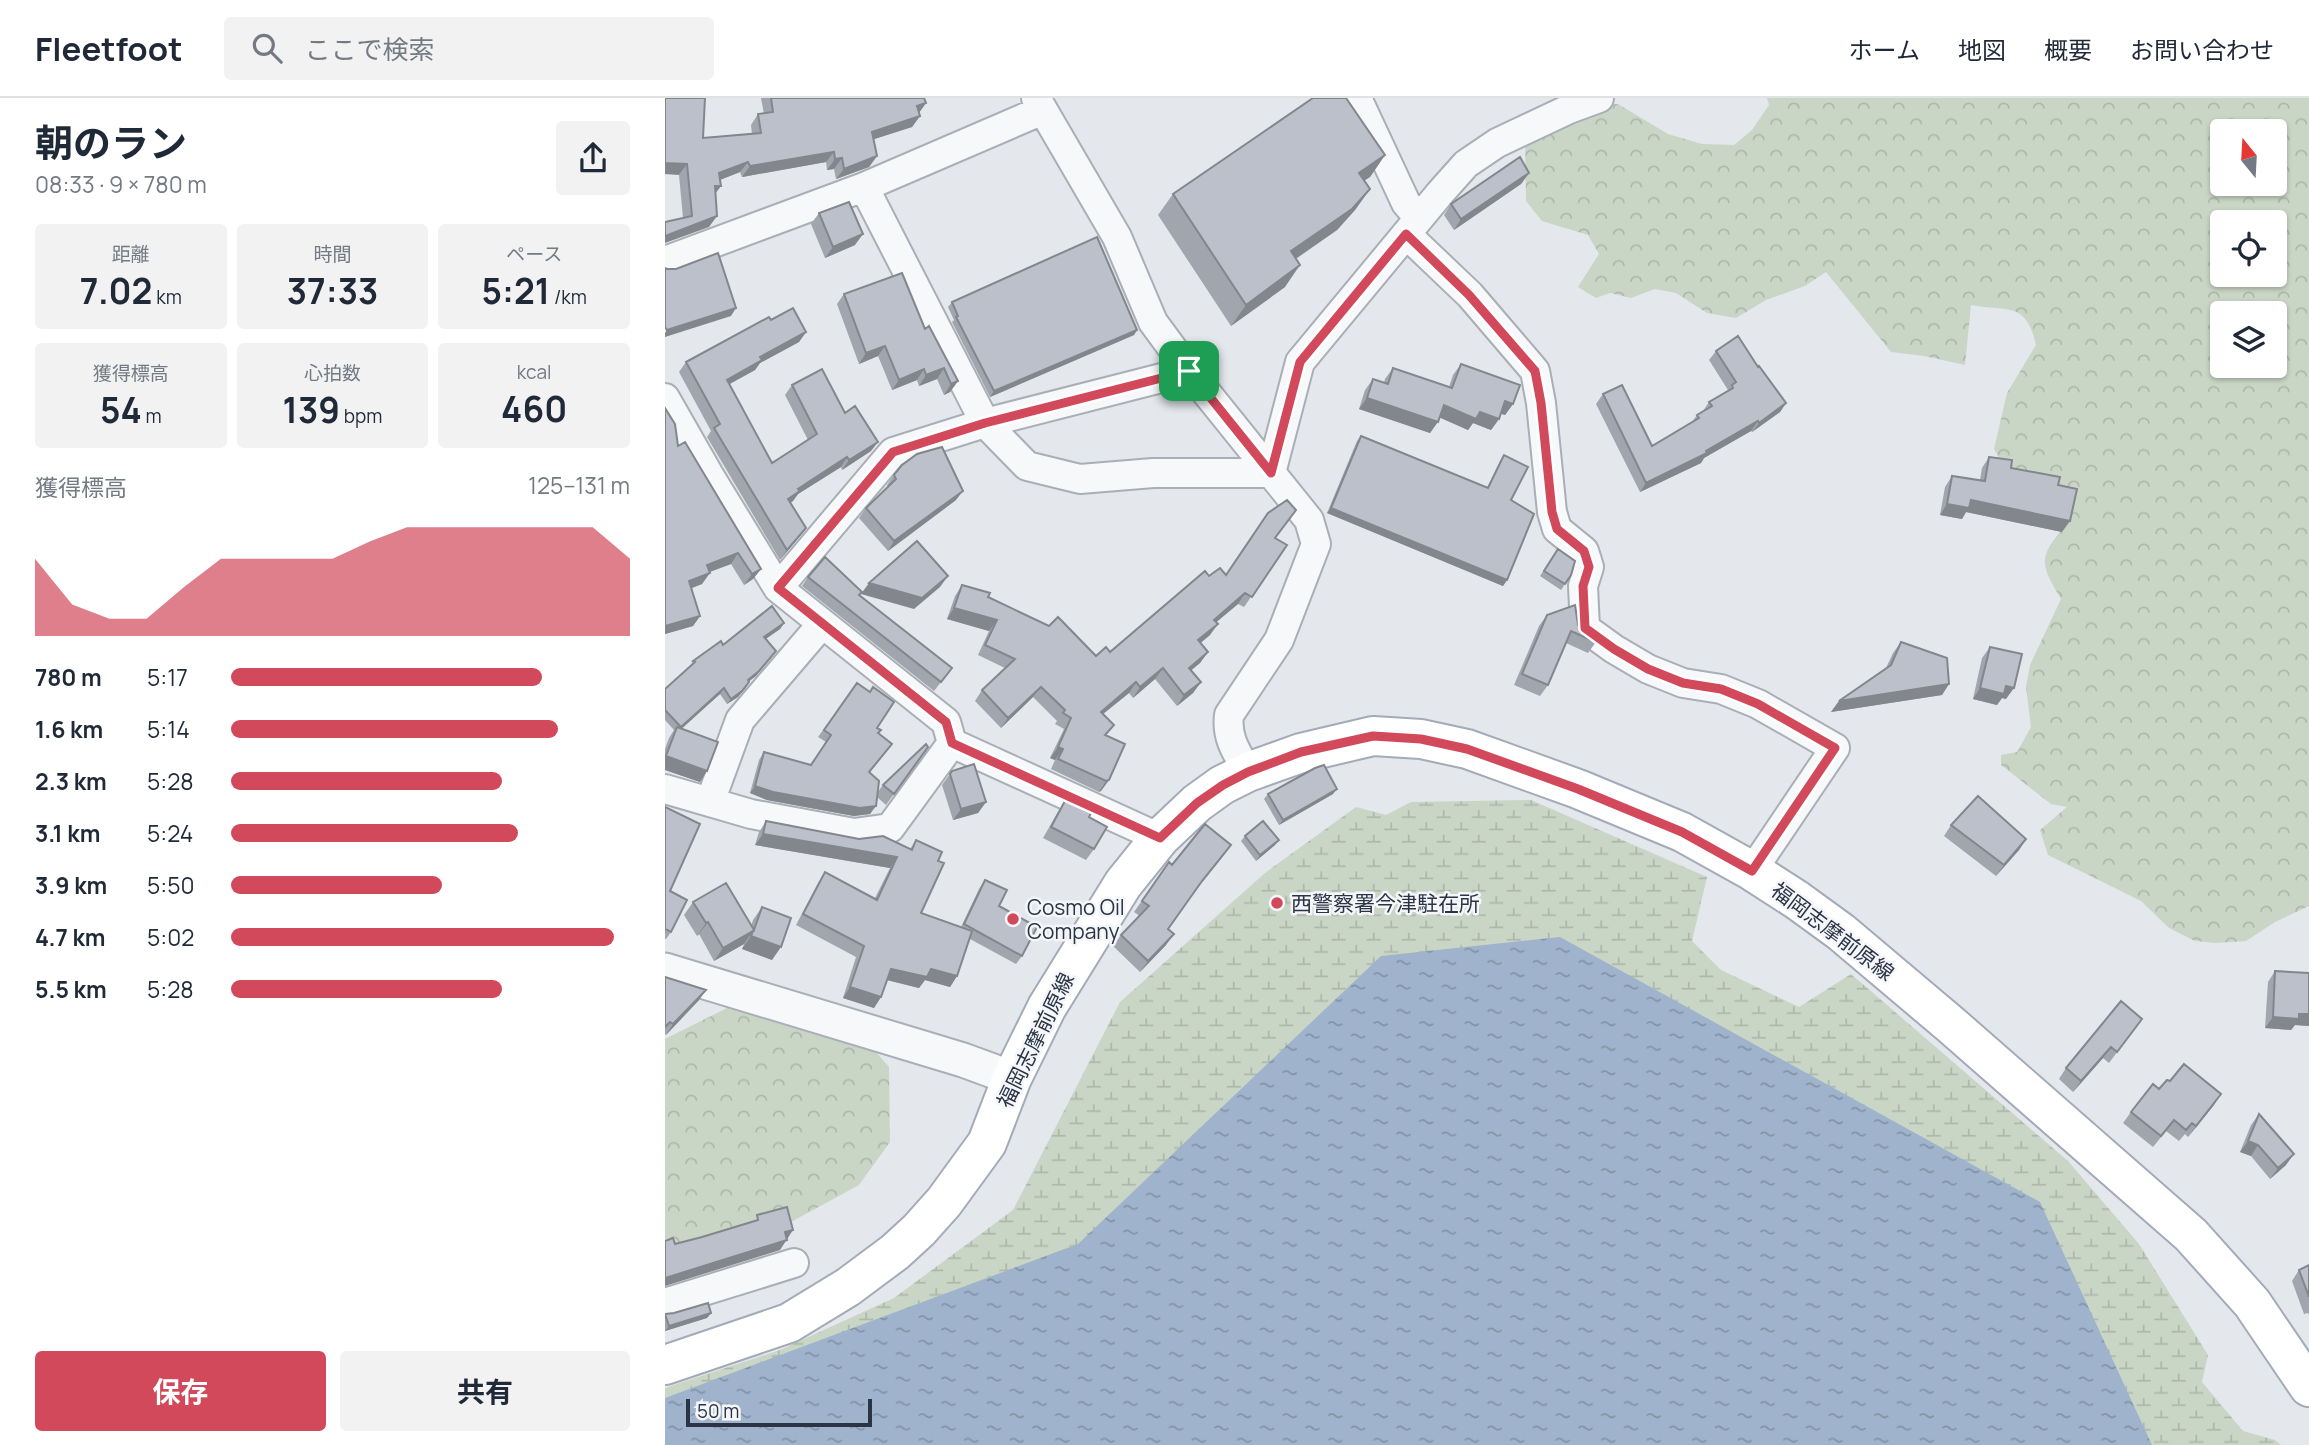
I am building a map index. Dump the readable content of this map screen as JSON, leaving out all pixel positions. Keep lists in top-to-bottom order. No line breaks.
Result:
{"streets":{"main road":["福岡志摩前原線"]},"places":["西警察署今津駐在所","Cosmo Oil Company"],"scale_bar":"50 m","north":"top","page":{"header":"Fleetfoot","search":"ここで検索","nav":["ホーム","地図","概要","お問い合わせ"],"heading":["朝のラン","08:33 · 9 × 780 m"],"stats":[["距離","7.02 km"],["時間","37:33"],["ペース","5:21 /km"],["獲得標高","54 m"],["心拍数","139 bpm"],["kcal","460"]],"chart":["獲得標高","125–131 m"],"list":[{"name":"780 m","note":"5:17"},{"name":"1.6 km","note":"5:14"},{"name":"2.3 km","note":"5:28"},{"name":"3.1 km","note":"5:24"},{"name":"3.9 km","note":"5:50"},{"name":"4.7 km","note":"5:02"},{"name":"5.5 km","note":"5:28"}],"buttons":["保存","共有"],"scale":"50 m"}}
